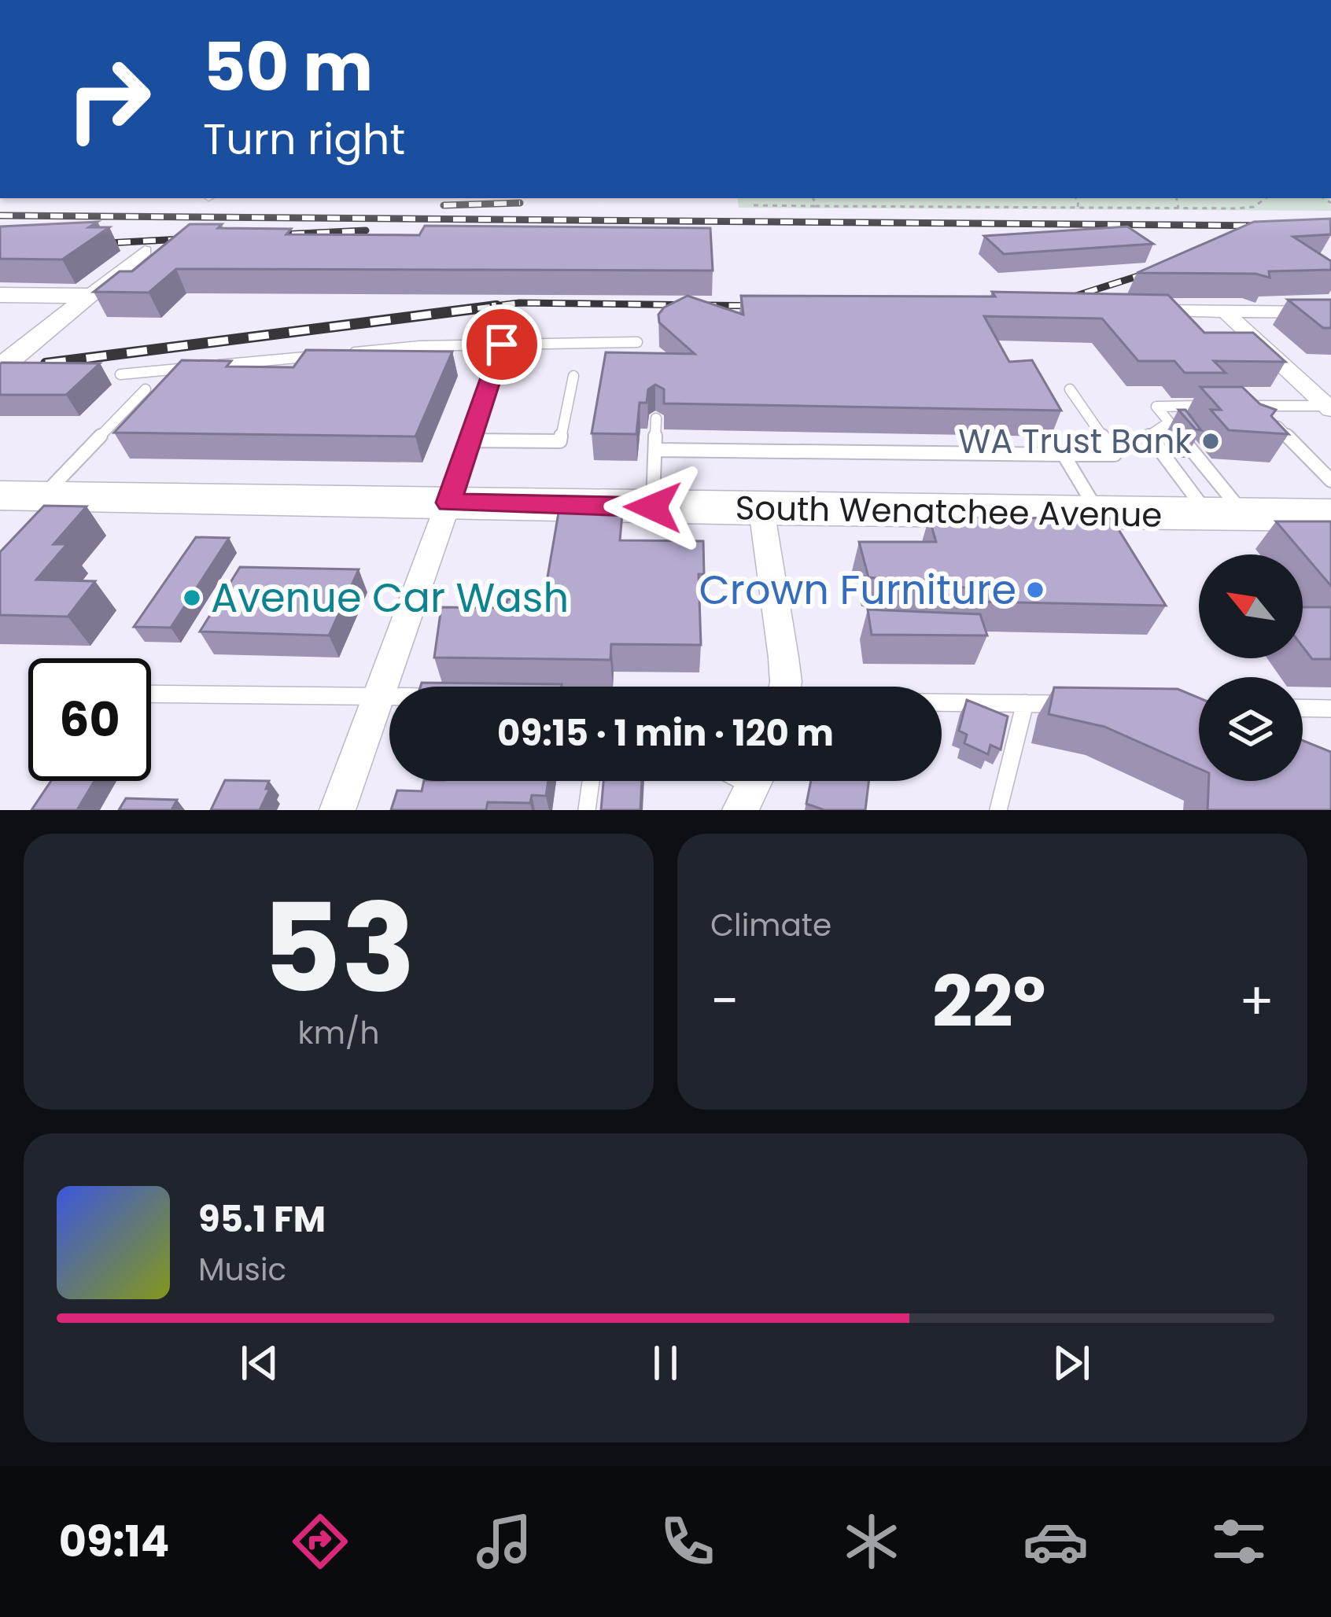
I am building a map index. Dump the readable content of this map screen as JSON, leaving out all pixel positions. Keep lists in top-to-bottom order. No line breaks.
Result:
{"streets":{"main road":["South Wenatchee Avenue"]},"places":["WA Trust Bank","Crown Furniture","Avenue Car Wash"],"north":"top left","page":{"turn":["50 m","Turn right"],"limit":"60","trip":"09:15 · 1 min · 120 m","tile":[["53","km/h"],"Climate"],"heat":["−","22°","+"],"song":["95.1 FM","Music"],"tabs":"09:14"}}
